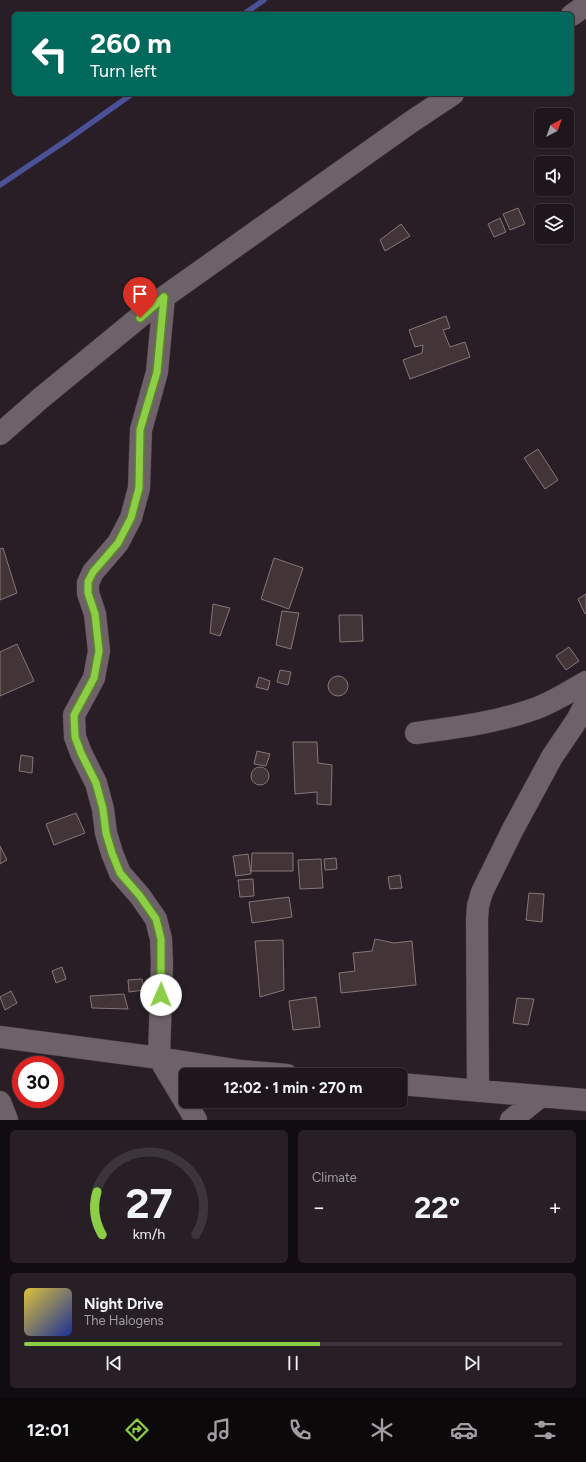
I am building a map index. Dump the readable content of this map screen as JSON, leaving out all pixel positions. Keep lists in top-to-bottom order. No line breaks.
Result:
{"north":"top right","page":{"turn":["260 m","Turn left"],"limit":"30","trip":"12:02 · 1 min · 270 m","tile":"Climate","heat":["−","22°","+"],"song":["Night Drive","The Halogens"],"tabs":"12:01","gauge":["27","km/h"]}}
